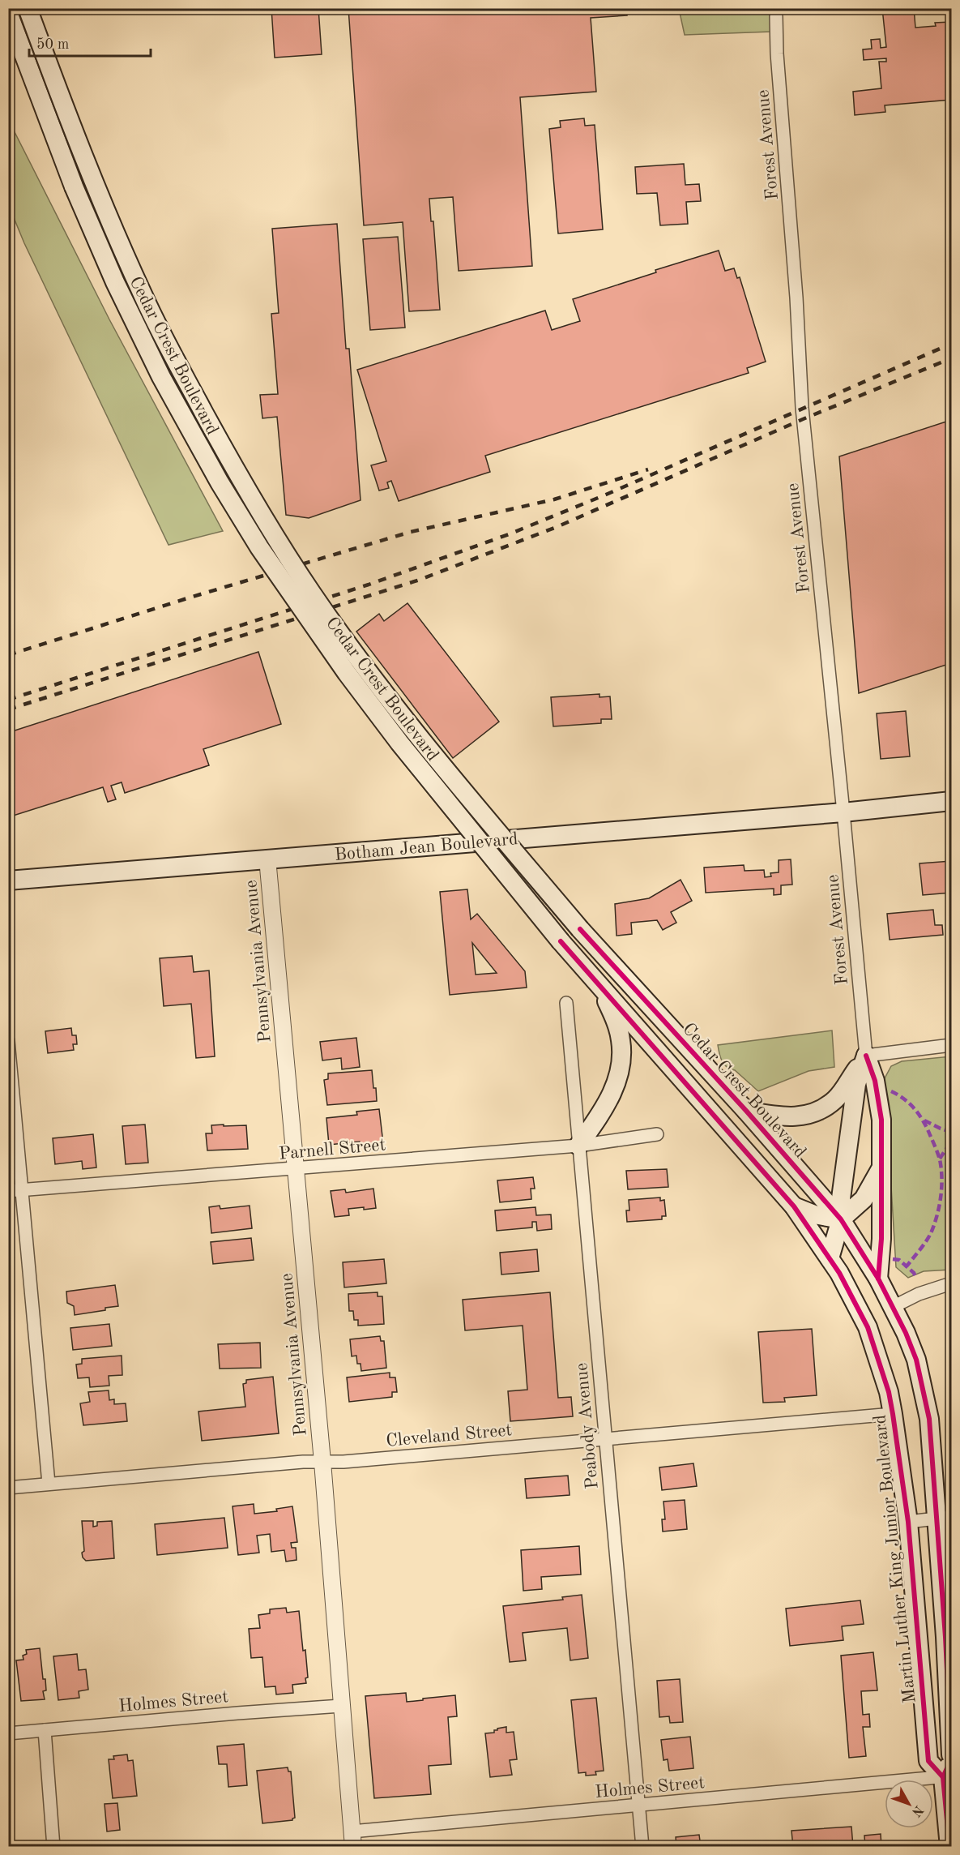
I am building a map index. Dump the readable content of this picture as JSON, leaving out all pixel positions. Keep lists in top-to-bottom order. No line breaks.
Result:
{"streets":{"main road":["Cedar Crest Boulevard","Botham Jean Boulevard","Martin Luther King Junior Boulevard"],"street":["Forest Avenue","Pennsylvania Avenue","Parnell Street","Peabody Avenue","Cleveland Street","Holmes Street"]},"crossings":[["Forest Avenue","Botham Jean Boulevard"],["Cedar Crest Boulevard","Martin Luther King Junior Boulevard"],["Botham Jean Boulevard","Pennsylvania Avenue"],["Pennsylvania Avenue","Parnell Street"],["Pennsylvania Avenue","Cleveland Street"],["Pennsylvania Avenue","Holmes Street"],["Parnell Street","Peabody Avenue"],["Peabody Avenue","Cleveland Street"],["Peabody Avenue","Holmes Street"],["Cleveland Street","Martin Luther King Junior Boulevard"],["Martin Luther King Junior Boulevard","Holmes Street"]],"scale_bar":"50 m","north":"bottom right"}
